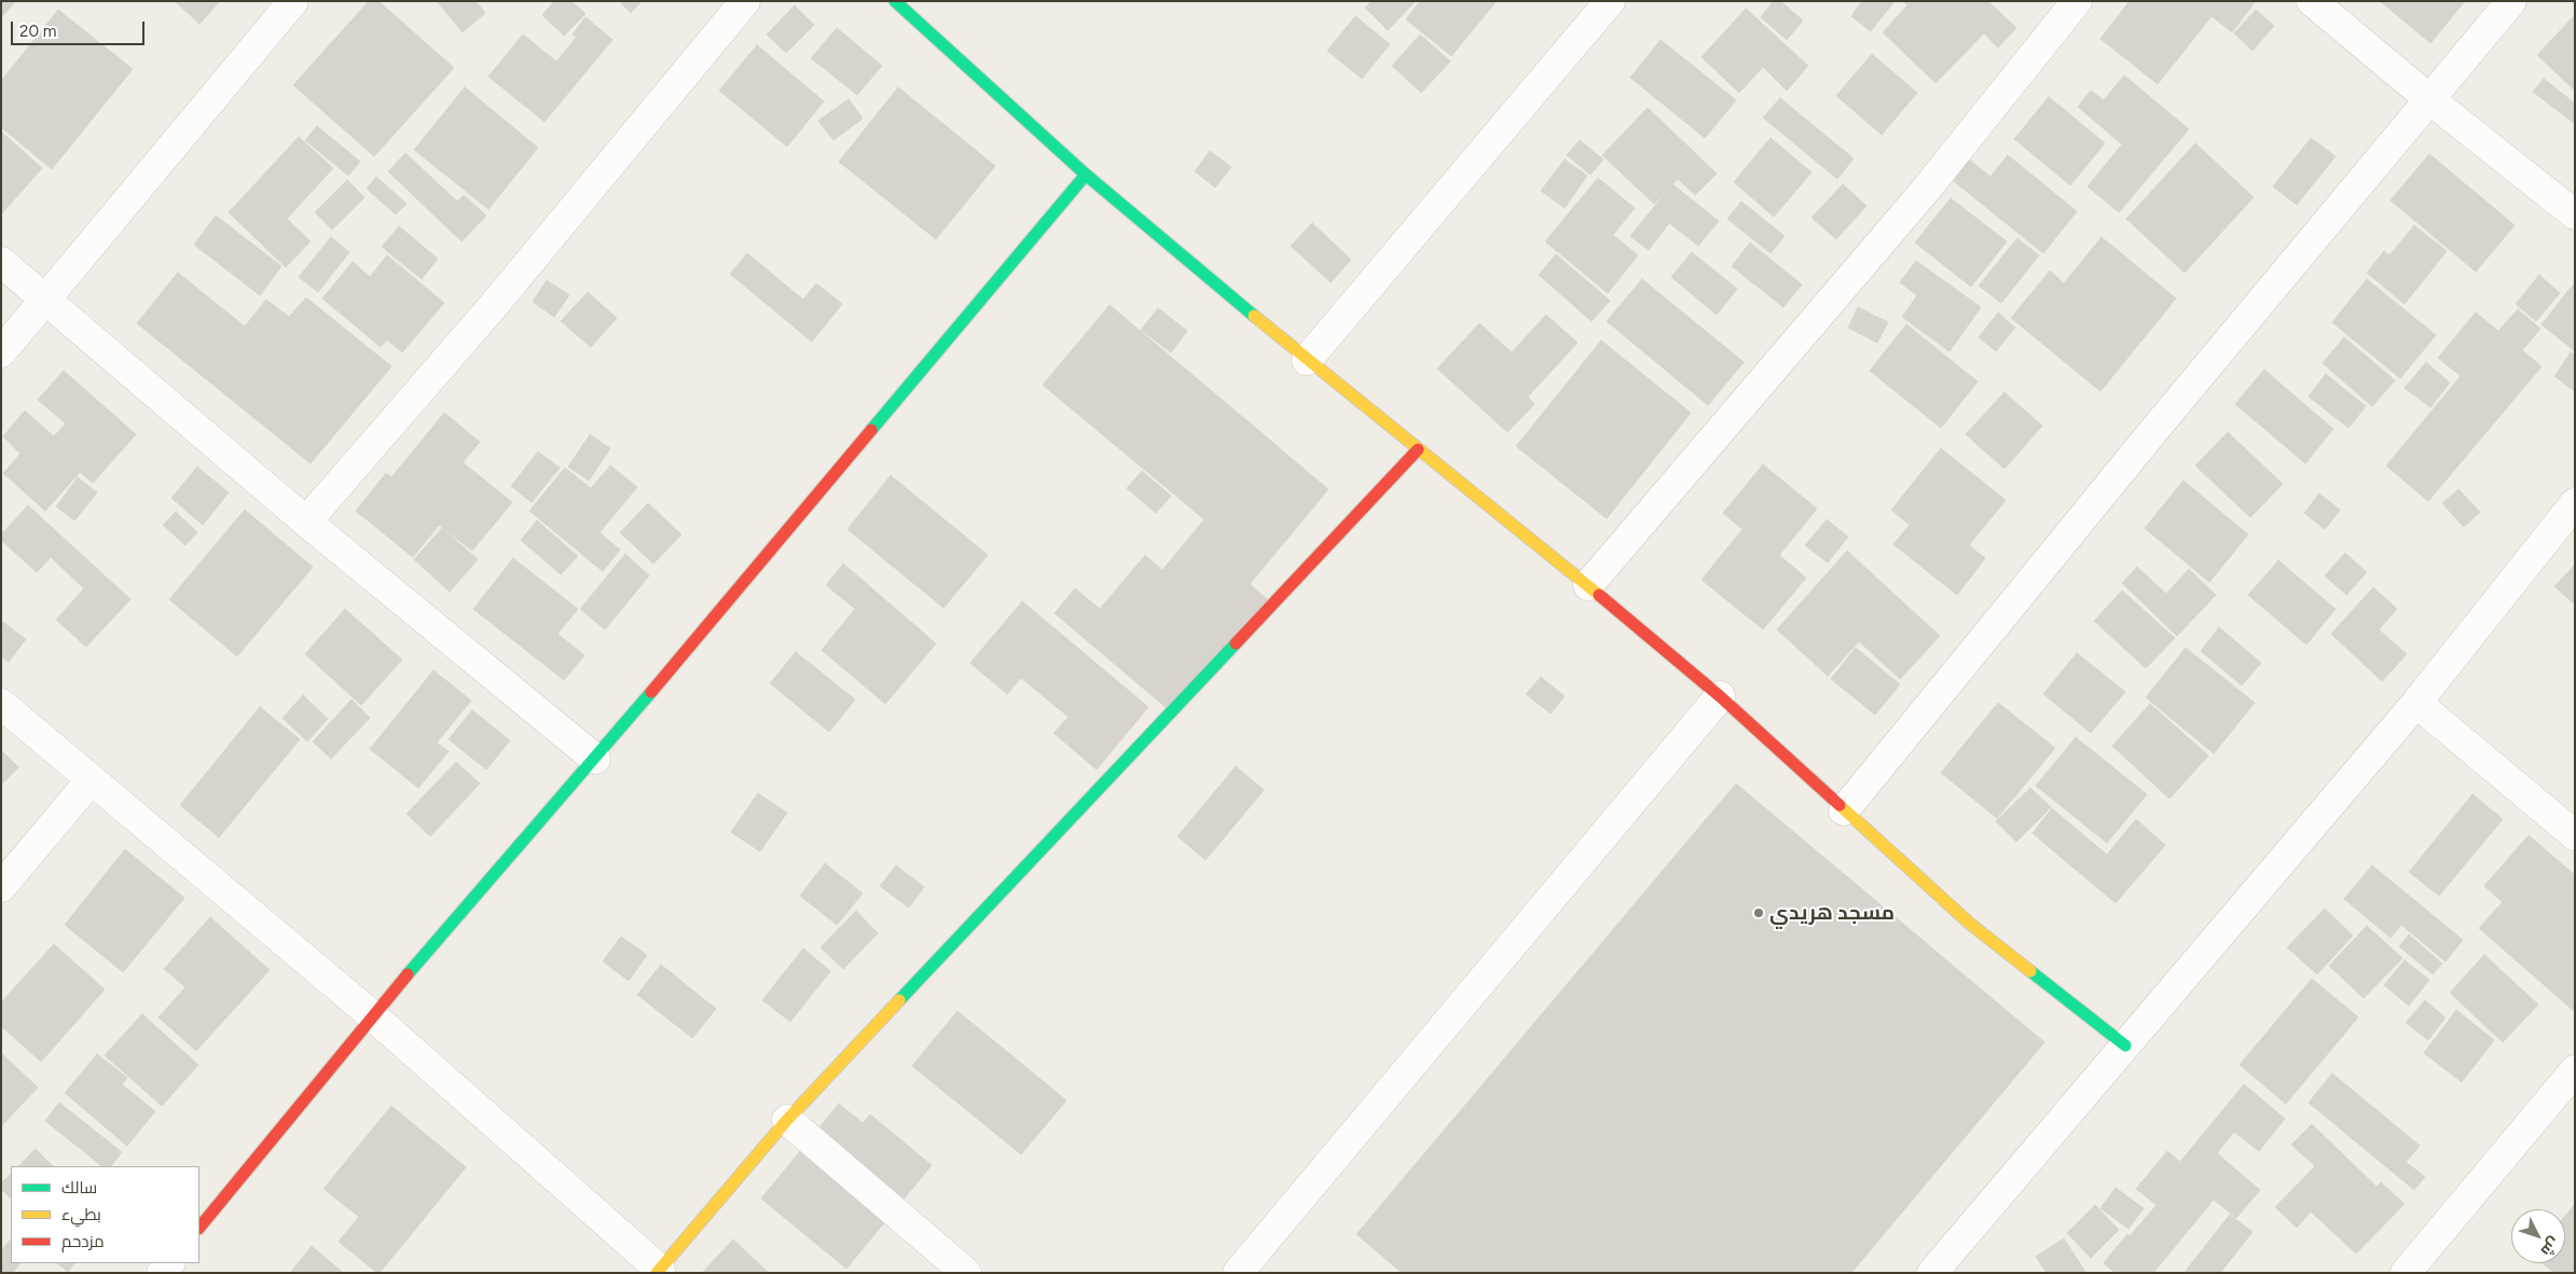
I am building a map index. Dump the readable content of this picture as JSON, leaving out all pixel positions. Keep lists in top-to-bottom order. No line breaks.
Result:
{"places":["مسجد هريدي"],"legend":["سالك","بطيء","مزدحم"],"scale_bar":"20 m","north":"bottom right"}
